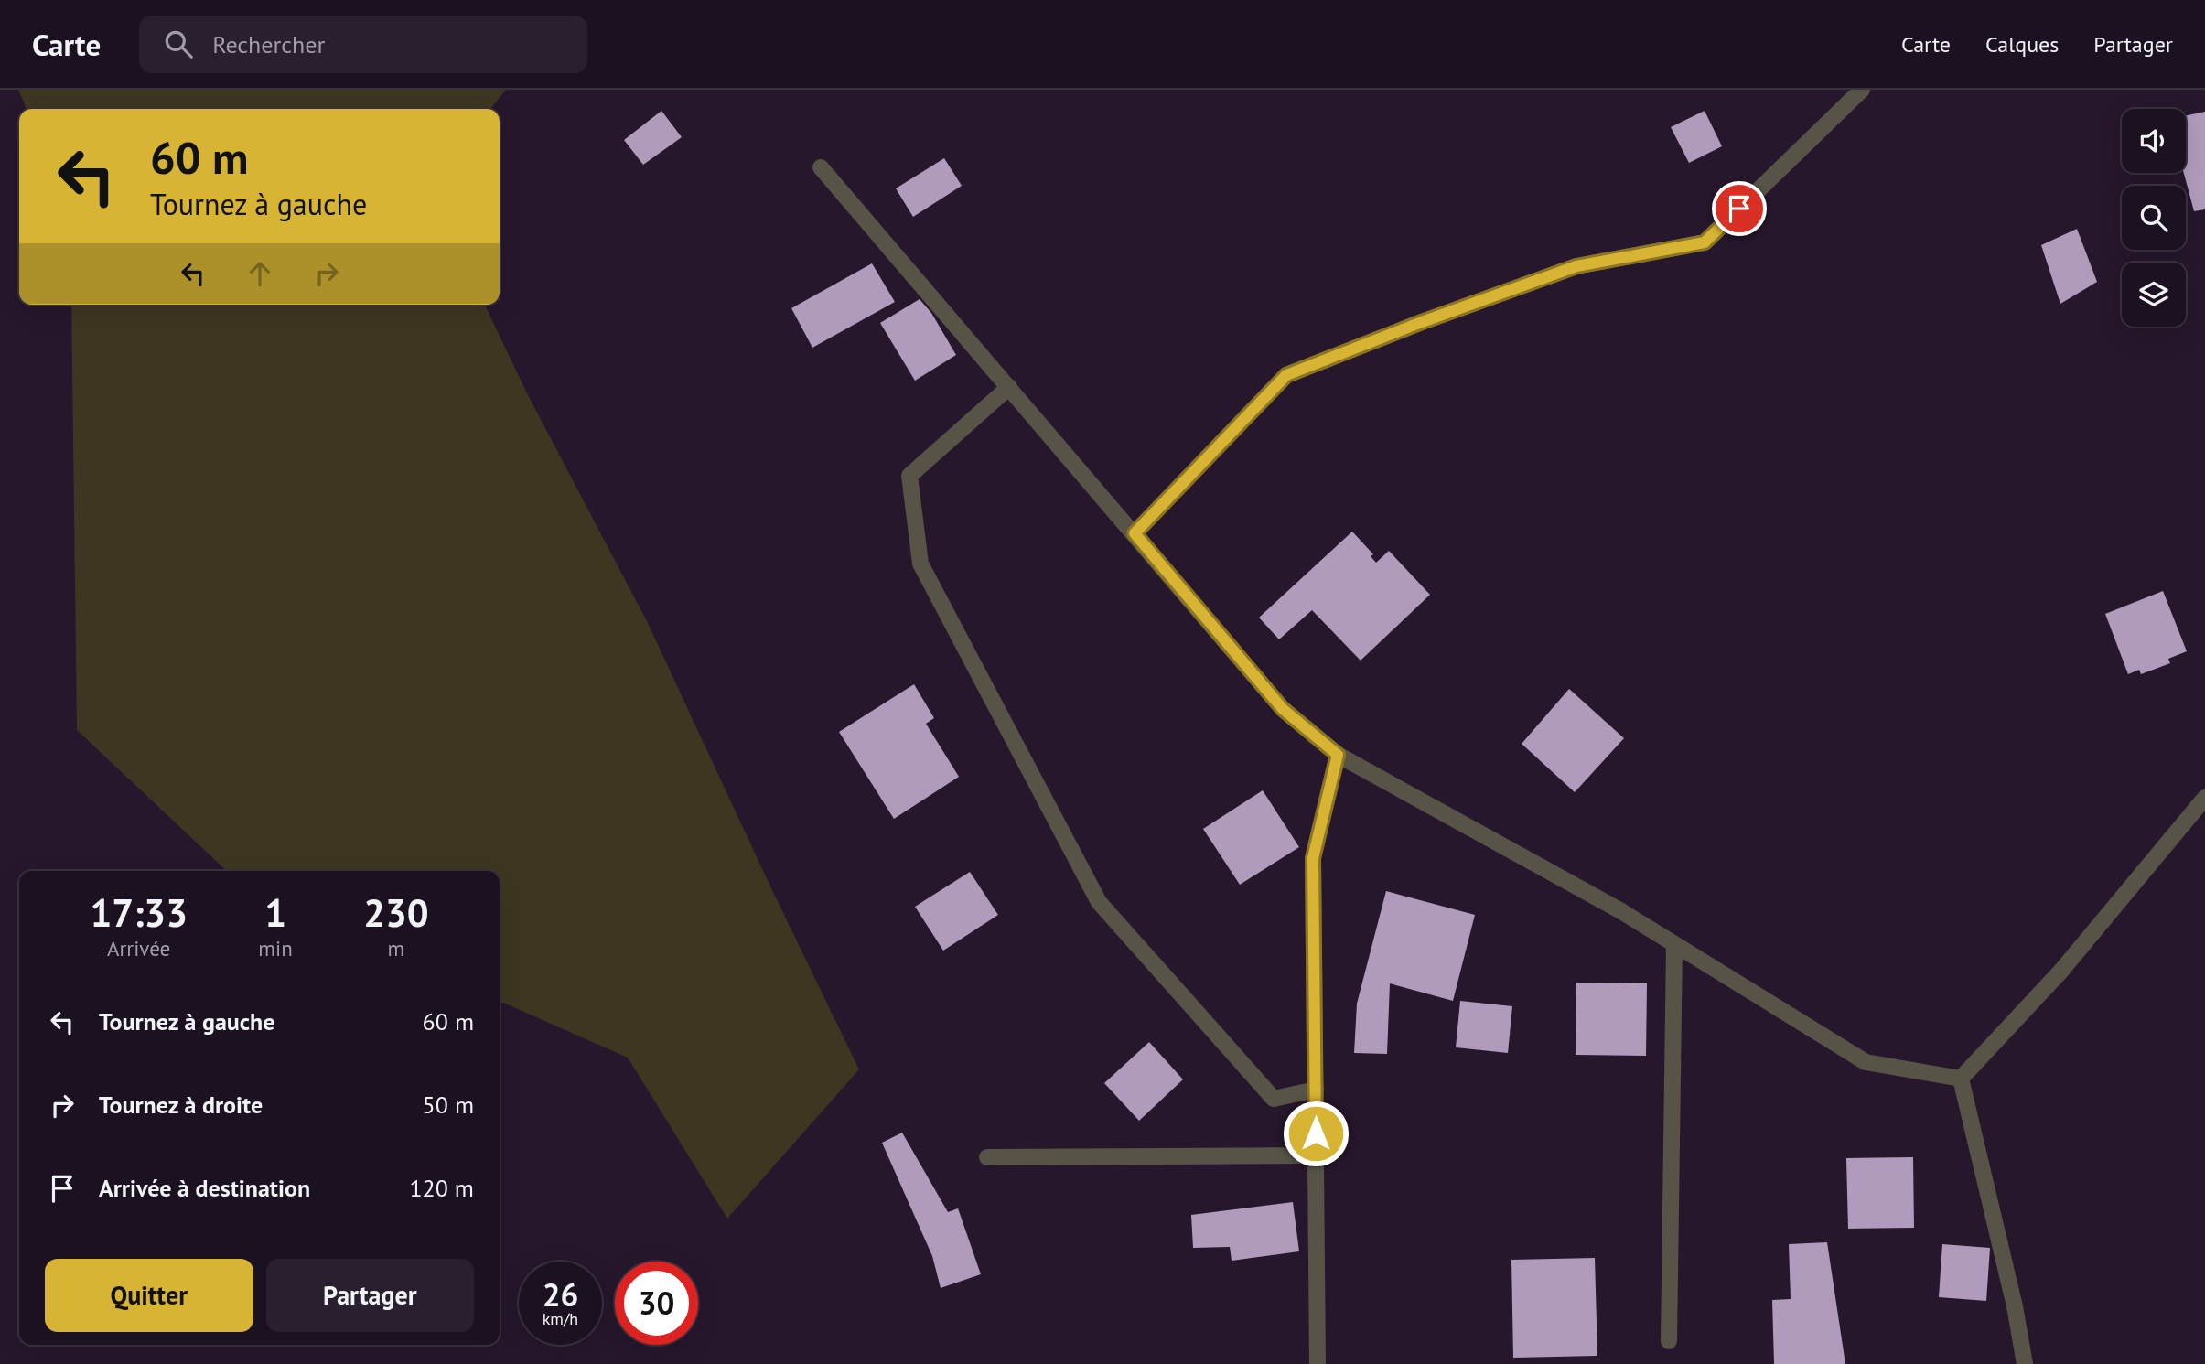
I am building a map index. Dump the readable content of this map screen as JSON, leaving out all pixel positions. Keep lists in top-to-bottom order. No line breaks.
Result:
{"page":{"header":"Carte","search":"Rechercher","nav":["Carte","Calques","Partager"],"turn":["60 m","Tournez à gauche"],"eta":["17:33","Arrivée","1","min","230","m"],"list":[{"name":"Tournez à gauche","value":"60 m"},{"name":"Tournez à droite","value":"50 m"},{"name":"Arrivée à destination","value":"120 m"}],"buttons":["Quitter","Partager"],"speed":"26 km/h","limit":"30"}}
